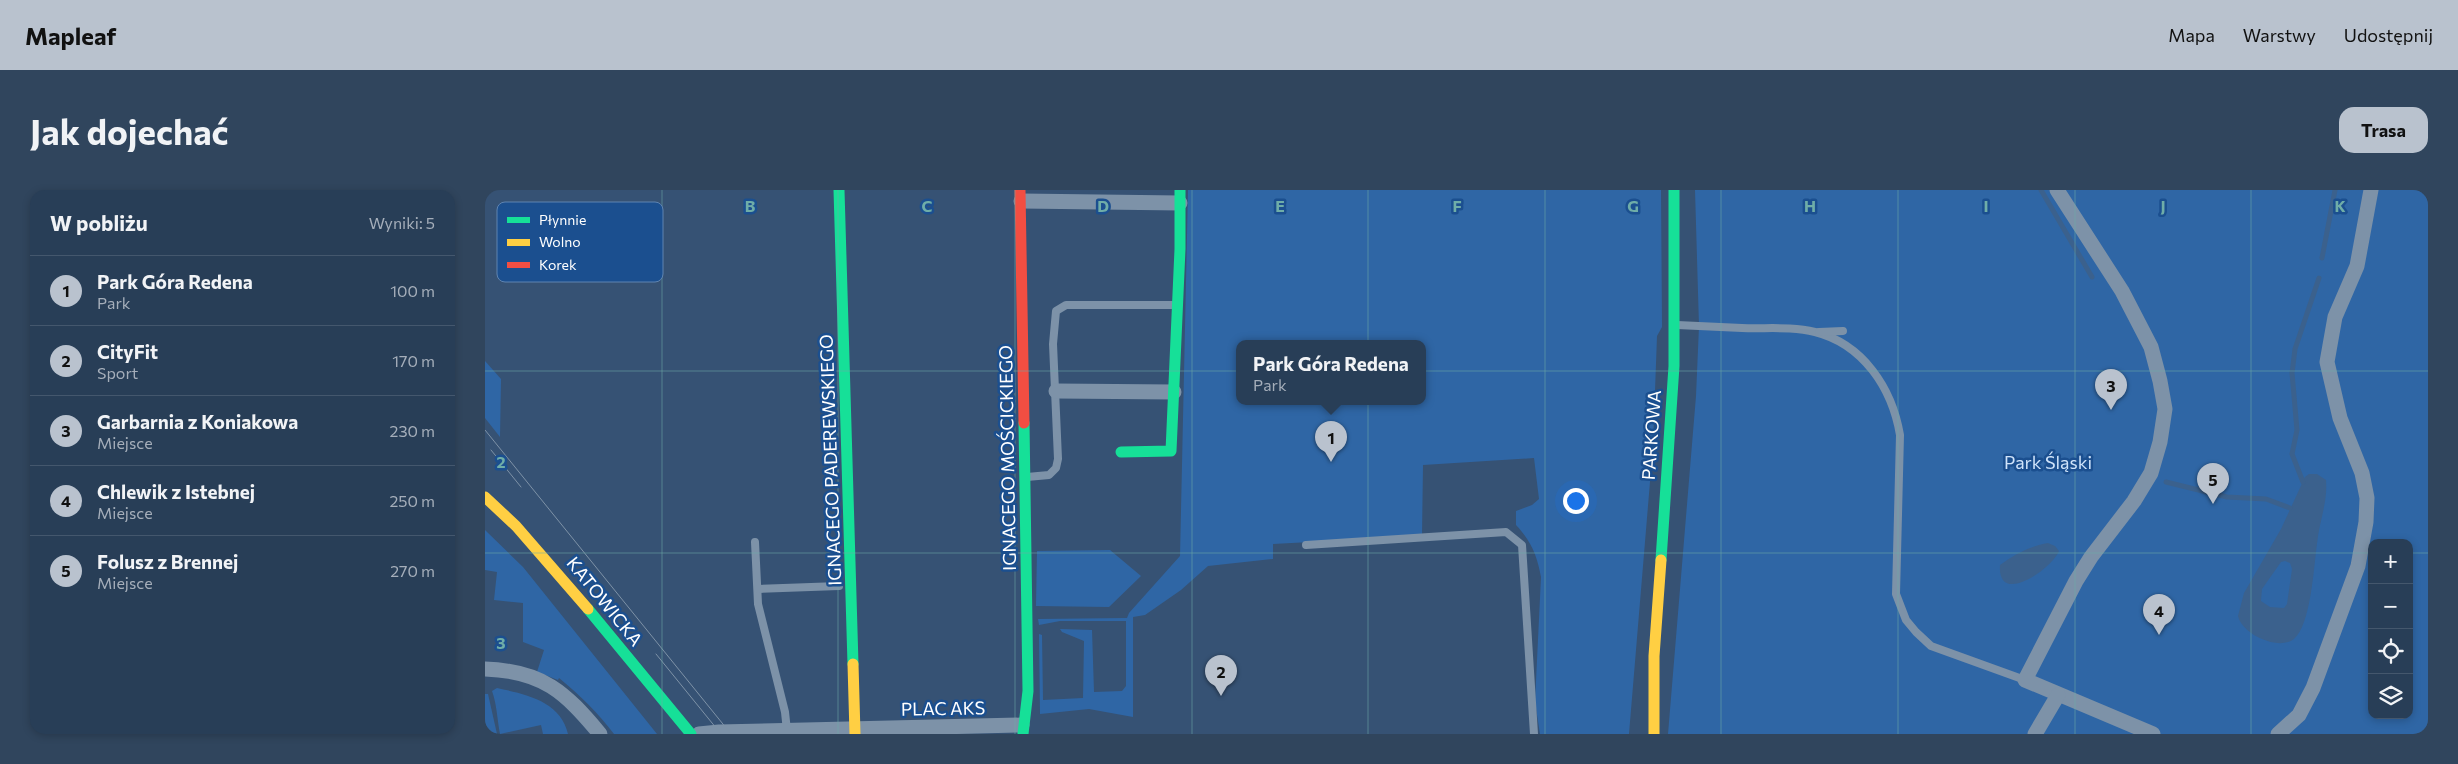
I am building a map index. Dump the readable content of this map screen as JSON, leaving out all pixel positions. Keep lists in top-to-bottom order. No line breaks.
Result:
{"streets":{"street":["PARKOWA","IGNACEGO MOŚCICKIEGO","IGNACEGO PADEREWSKIEGO","KATOWICKA","PLAC AKS"]},"crossings":[["IGNACEGO MOŚCICKIEGO","PLAC AKS"],["IGNACEGO PADEREWSKIEGO","PLAC AKS"]],"parks":["Park Śląski"],"legend":["Płynnie","Wolno","Korek"],"page":{"header":"Mapleaf","nav":["Mapa","Warstwy","Udostępnij"],"buttons":"Trasa","title":"Jak dojechać","heading":["W pobliżu","Wyniki: 5"],"list":[{"mark":"1","name":"Park Góra Redena","note":"Park","value":"100 m"},{"mark":"2","name":"CityFit","note":"Sport","value":"170 m"},{"mark":"3","name":"Garbarnia z Koniakowa","note":"Miejsce","value":"230 m"},{"mark":"4","name":"Chlewik z Istebnej","note":"Miejsce","value":"250 m"},{"mark":"5","name":"Folusz z Brennej","note":"Miejsce","value":"270 m"}],"popup":["Park Góra Redena","Park"],"pins":["3","1","5","4","2"],"map_buttons":["+","−"]},"grid":{"columns":["B","C","D","E","F","G","H","I","J","K"],"rows":["2","3"]}}
